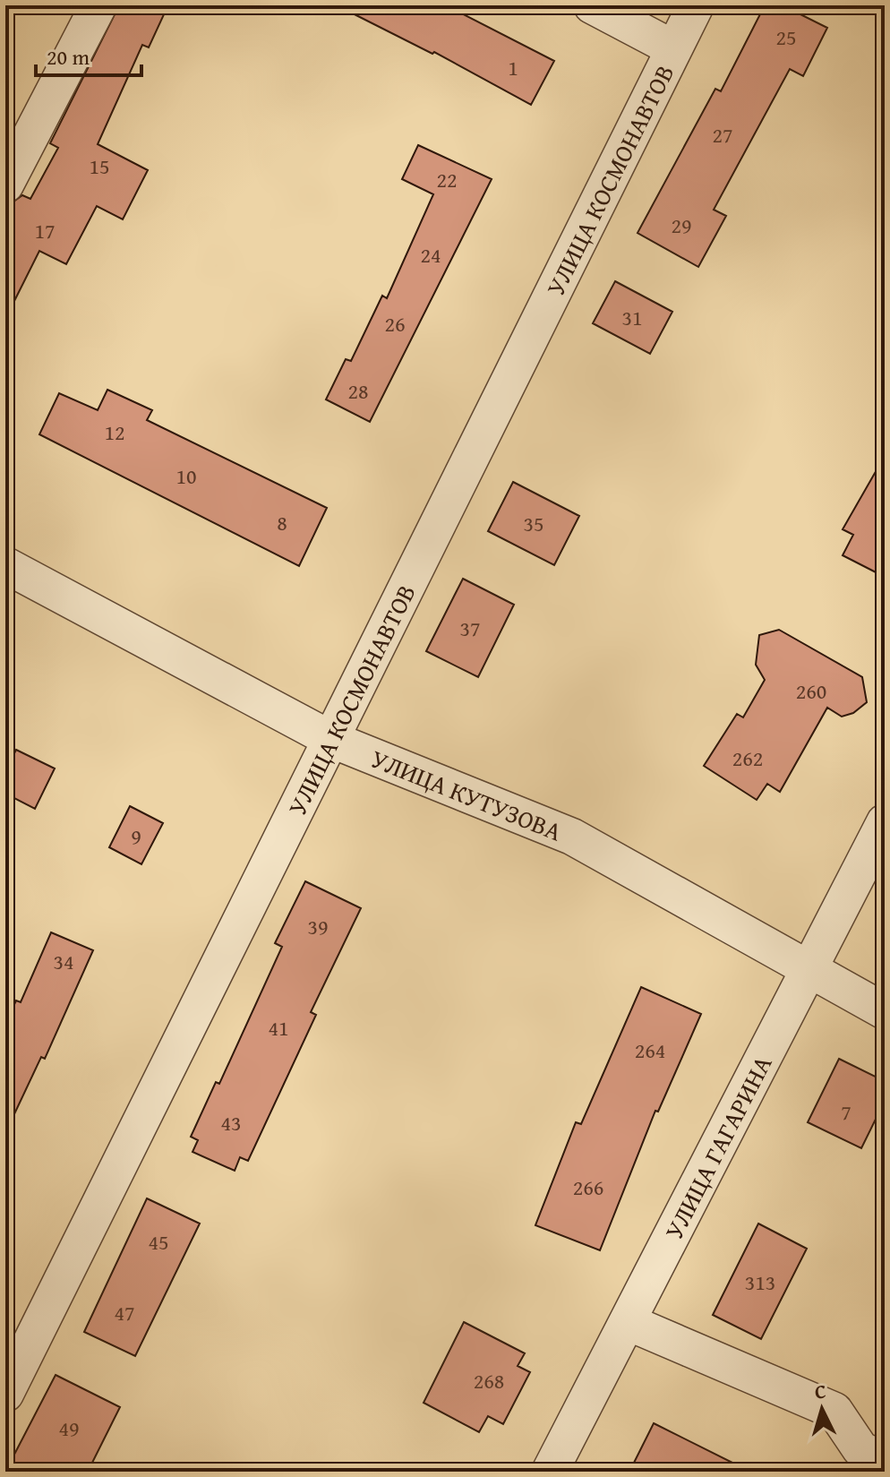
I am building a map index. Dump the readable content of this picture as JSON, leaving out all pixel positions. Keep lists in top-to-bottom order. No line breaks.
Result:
{"streets":{"street":["УЛИЦА КОСМОНАВТОВ","УЛИЦА КУТУЗОВА","УЛИЦА ГАГАРИНА"]},"crossings":[["УЛИЦА КОСМОНАВТОВ","УЛИЦА КУТУЗОВА"],["УЛИЦА КУТУЗОВА","УЛИЦА ГАГАРИНА"]],"house_numbers":["25","1","27","15","22","29","17","24","31","26","28","12","10","8","35","37","260","262","9","39","34","41","264","7","43","266","45","313","47","268","49"],"scale_bar":"20 m","north":"top"}
